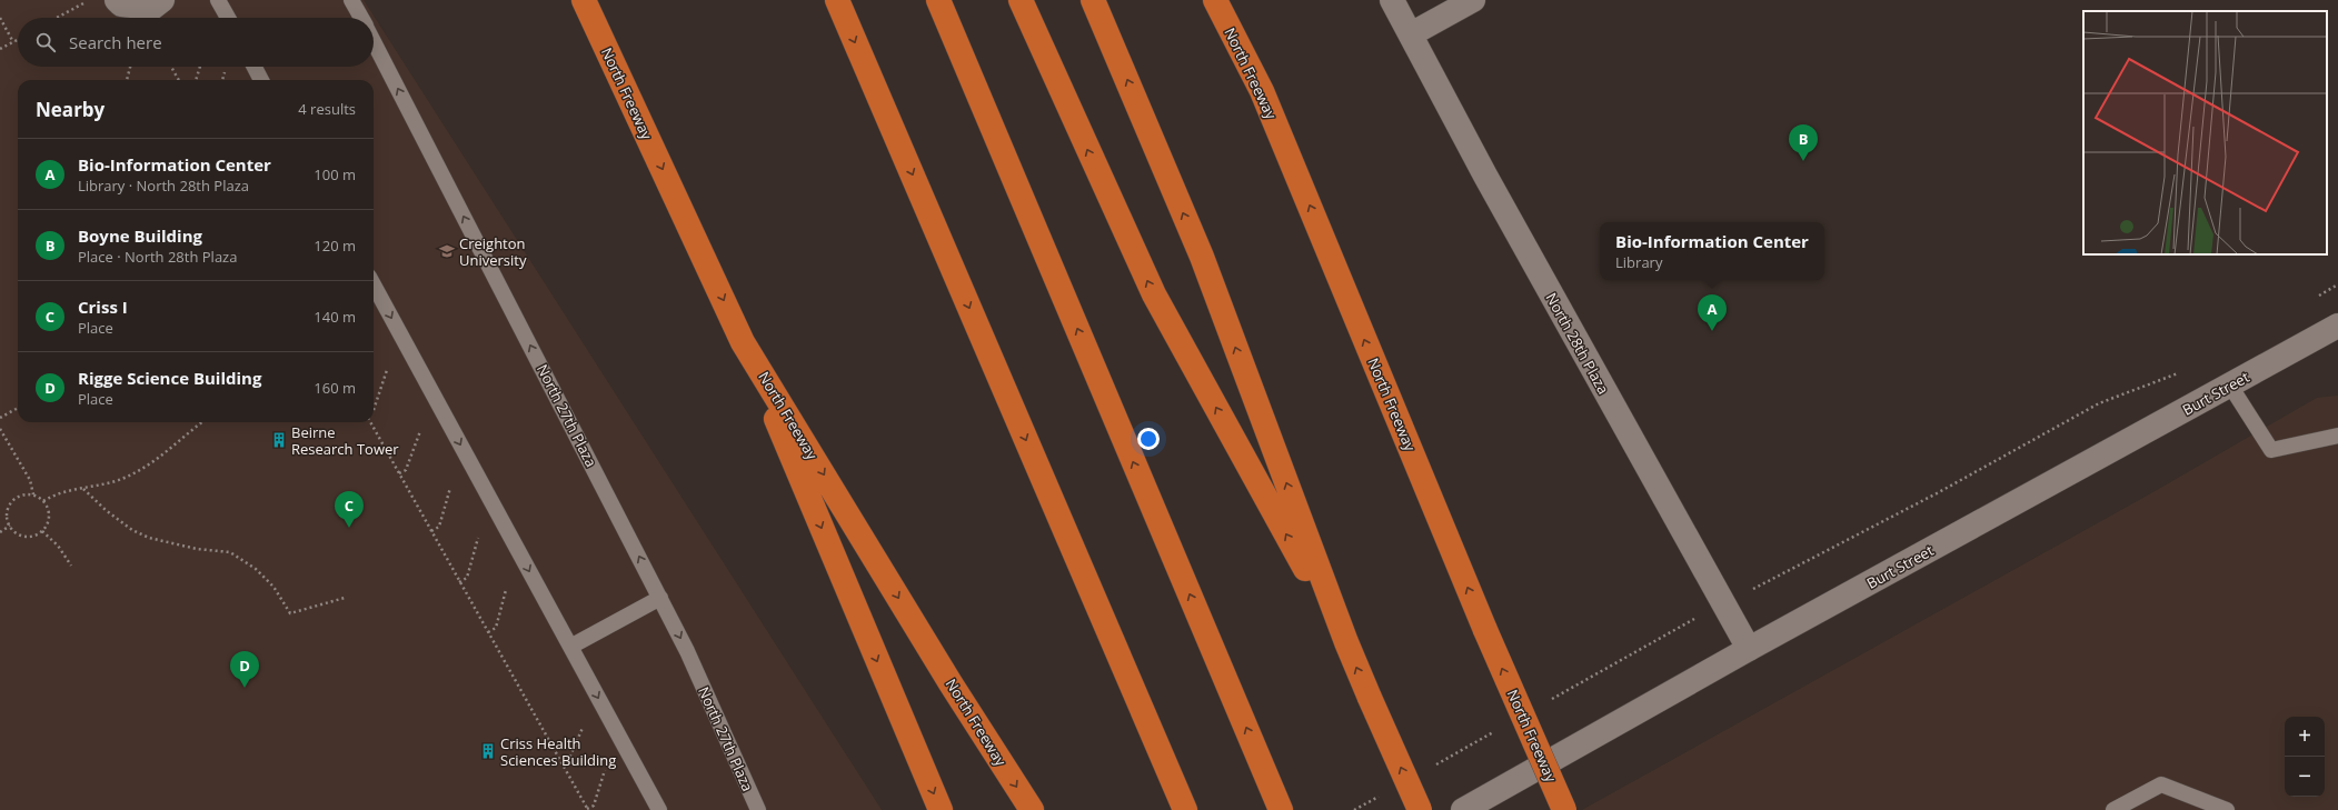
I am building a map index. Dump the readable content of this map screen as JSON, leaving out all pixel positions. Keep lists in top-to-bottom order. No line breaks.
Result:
{"streets":{"highway":["North Freeway"],"street":["North 28th Plaza","Burt Street"],"lane":["North 27th Plaza"]},"crossings":[["North 28th Plaza","Burt Street"]],"places":{"school or university":["Creighton University"],"building":["Beirne Research Tower","Criss Health Sciences Building"]},"page":{"search":"Search here","heading":["Nearby","4 results"],"pins":["B","A","C","D"],"list":[{"mark":"A","name":"Bio-Information Center","note":"Library · North 28th Plaza","value":"100 m"},{"mark":"B","name":"Boyne Building","note":"Place · North 28th Plaza","value":"120 m"},{"mark":"C","name":"Criss I","note":"Place","value":"140 m"},{"mark":"D","name":"Rigge Science Building","note":"Place","value":"160 m"}],"popup":["Bio-Information Center","Library"],"map_buttons":["+","−"]}}
